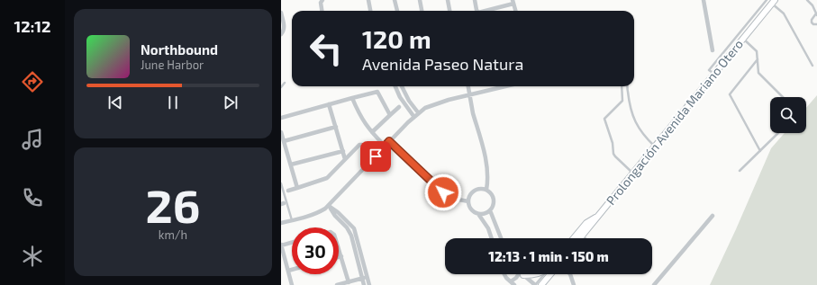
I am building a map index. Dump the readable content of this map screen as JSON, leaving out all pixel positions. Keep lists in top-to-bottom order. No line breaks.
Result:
{"streets":{"street":["Prolongación Avenida Mariano Otero"]},"page":{"tabs":"12:12","turn":["120 m","Avenida Paseo Natura"],"song":["Northbound","June Harbor"],"tile":["26","km/h"],"limit":"30","trip":"12:13 · 1 min · 150 m"}}
